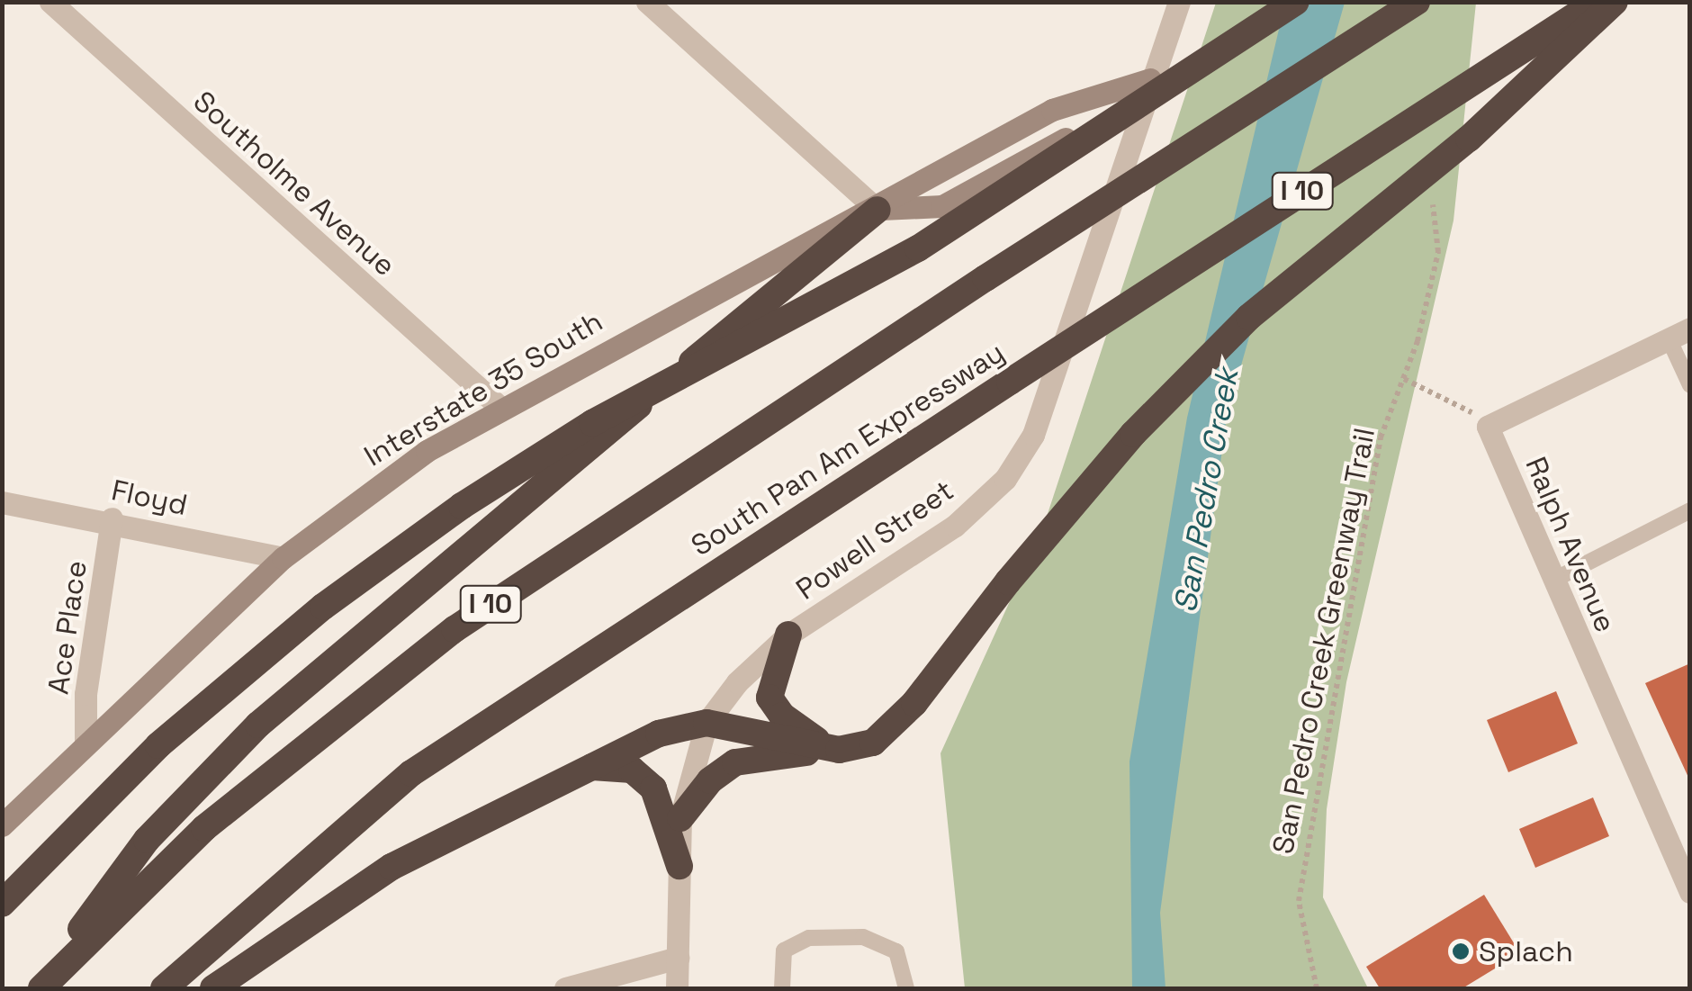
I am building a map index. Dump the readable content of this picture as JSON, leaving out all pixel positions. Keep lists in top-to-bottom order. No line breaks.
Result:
{"streets":{"highway":["I 10","South Pan Am Expressway"],"main road":["Interstate 35 South"],"street":["Southolme Avenue","Floyd","Powell Street","Ralph Avenue","Ace Place"],"path":["San Pedro Creek Greenway Trail"]},"crossings":[["Southolme Avenue","Interstate 35 South"],["Interstate 35 South","Floyd"],["Interstate 35 South","Powell Street"],["Interstate 35 South","Ace Place"],["Floyd","Ace Place"]],"water":["San Pedro Creek"],"places":["Splach"]}
